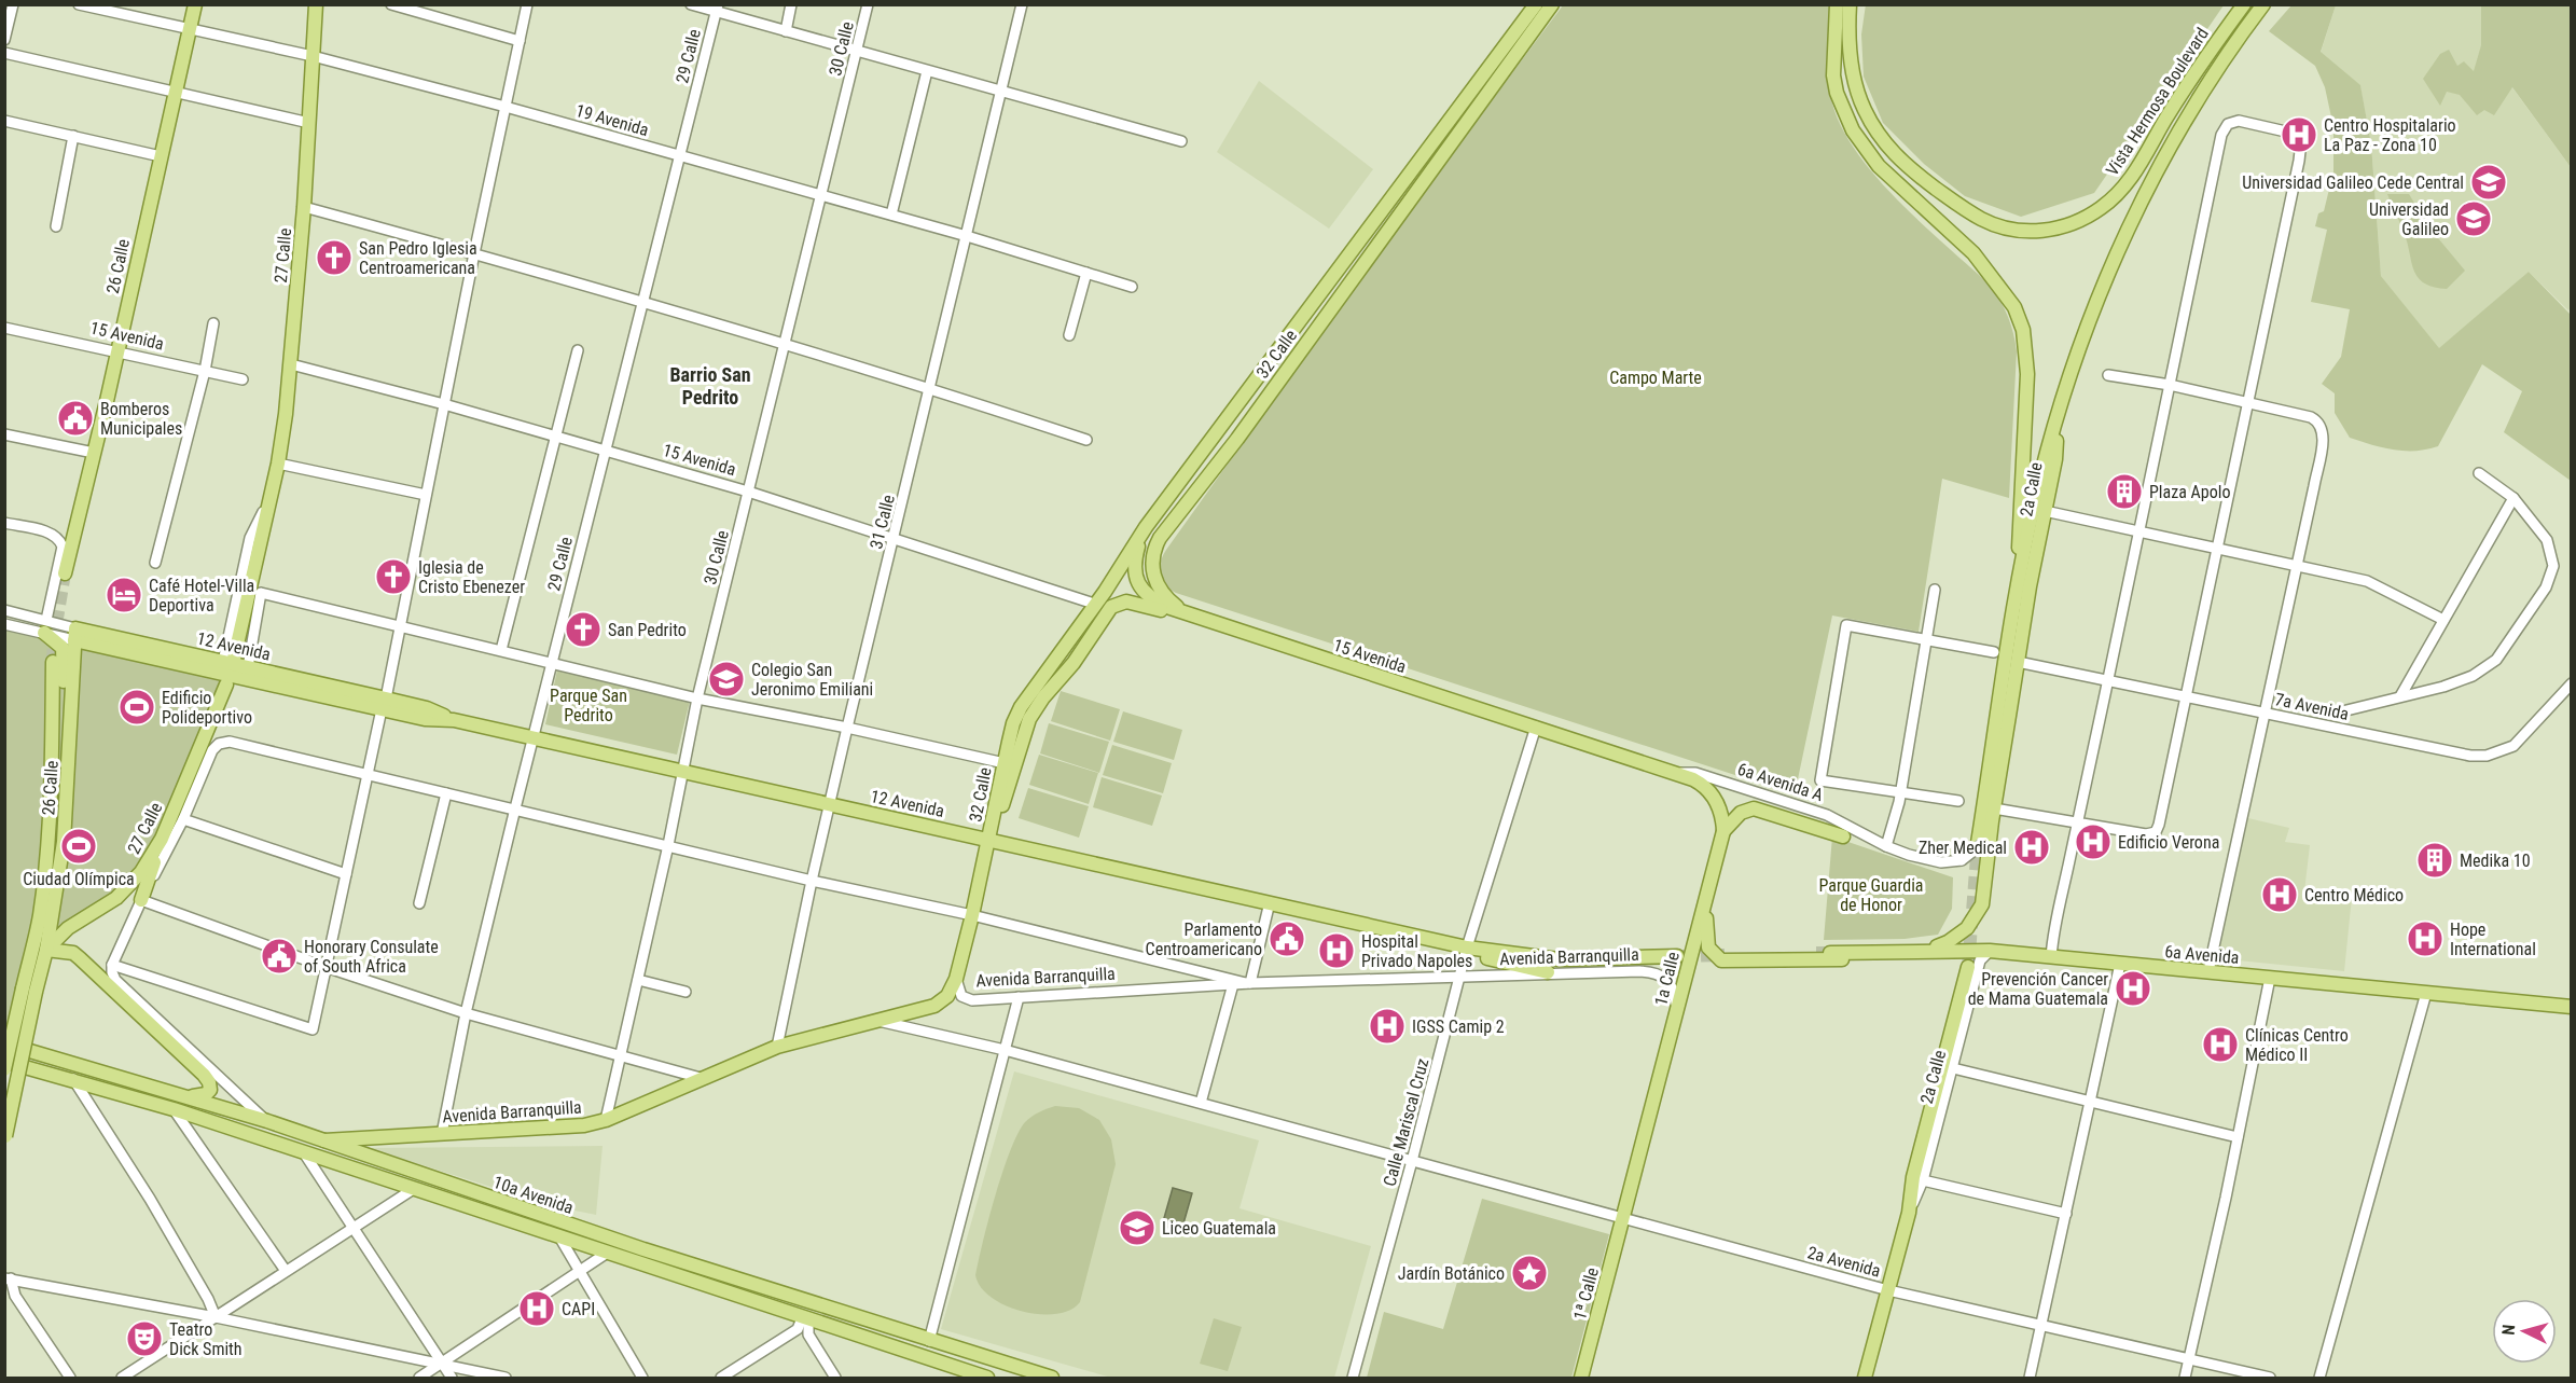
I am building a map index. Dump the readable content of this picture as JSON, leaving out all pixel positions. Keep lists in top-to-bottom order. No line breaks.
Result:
{"streets":{"main road":["Vista Hermosa Boulevard","27 Calle","26 Calle","15 Avenida","32 Calle","2a Calle","12 Avenida","6a Avenida A","6a Avenida","Avenida Barranquilla","1a Calle","10a Avenida","1ª Calle"],"street":["30 Calle","29 Calle","19 Avenida","31 Calle","7a Avenida","Calle Mariscal Cruz","2a Avenida"]},"crossings":[["30 Calle","19 Avenida"],["30 Calle","15 Avenida"],["30 Calle","12 Avenida"],["30 Calle","Avenida Barranquilla"],["29 Calle","19 Avenida"],["29 Calle","15 Avenida"],["29 Calle","12 Avenida"],["29 Calle","Avenida Barranquilla"],["Vista Hermosa Boulevard","2a Calle"],["19 Avenida","27 Calle"],["19 Avenida","26 Calle"],["19 Avenida","31 Calle"],["27 Calle","26 Calle"],["27 Calle","15 Avenida"],["27 Calle","12 Avenida"],["26 Calle","15 Avenida"],["26 Calle","12 Avenida"],["15 Avenida","32 Calle"],["15 Avenida","31 Calle"],["15 Avenida","6a Avenida A"],["15 Avenida","Calle Mariscal Cruz"],["32 Calle","12 Avenida"],["32 Calle","Avenida Barranquilla"],["2a Calle","7a Avenida"],["2a Calle","6a Avenida A"],["2a Calle","6a Avenida"],["2a Calle","2a Avenida"],["31 Calle","12 Avenida"],["31 Calle","Avenida Barranquilla"],["12 Avenida","Calle Mariscal Cruz"],["6a Avenida A","1a Calle"],["6a Avenida A","Calle Mariscal Cruz"],["Avenida Barranquilla","1a Calle"],["Avenida Barranquilla","Calle Mariscal Cruz"],["Avenida Barranquilla","10a Avenida"],["Avenida Barranquilla","2a Avenida"],["1a Calle","2a Avenida"],["1a Calle","1ª Calle"],["Calle Mariscal Cruz","2a Avenida"],["2a Avenida","1ª Calle"]],"districts":["Barrio San Pedrito"],"parks":["Campo Marte","Parque San Pedrito","Parque Guardia de Honor"],"places":{"hospital":["Centro Hospitalario La Paz - Zona 10","Edificio Verona","Zher Medical","Centro Médico","Hope International","Hospital Privado Napoles","Prevención Cancer de Mama Guatemala","IGSS Camip 2","Clínicas Centro Médico II","CAPI"],"school or university":["Universidad Galileo Cede Central","Universidad Galileo","Colegio San Jeronimo Emiliani","Liceo Guatemala"],"church":["San Pedro Iglesia Centroamericana","Iglesia de Cristo Ebenezer","San Pedrito"],"public building":["Bomberos Municipales","Parlamento Centroamericano","Honorary Consulate of South Africa"],"building":["Plaza Apolo","Medika 10"],"hotel":["Café Hotel-Villa Deportiva"],"sports":["Edificio Polideportivo","Ciudad Olímpica"],"place":["Jardín Botánico"],"theatre":["Teatro Dick Smith"]},"north":"left"}
